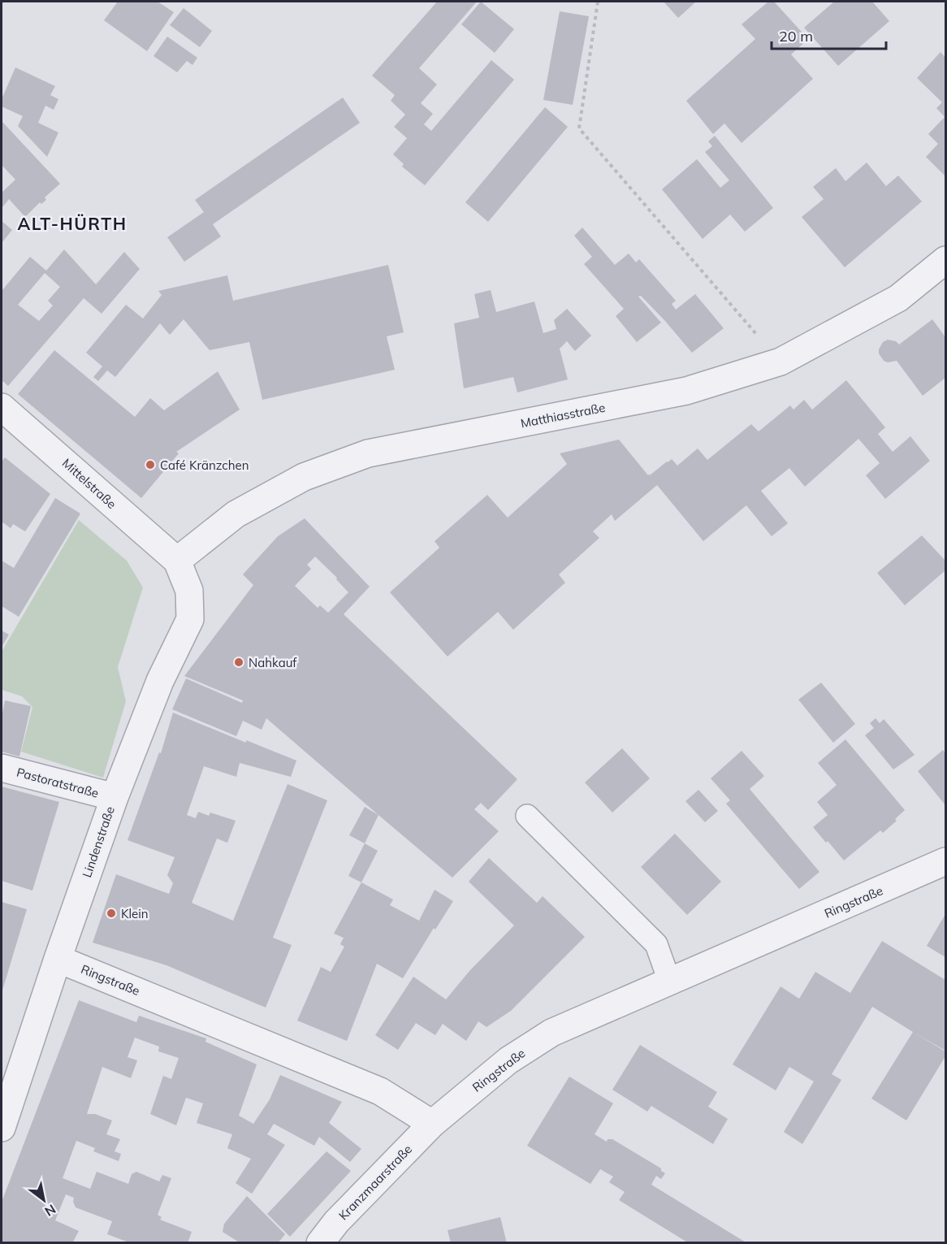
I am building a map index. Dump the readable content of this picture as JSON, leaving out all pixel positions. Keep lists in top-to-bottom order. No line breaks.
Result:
{"streets":{"street":["Matthiasstraße","Mittelstraße","Pastoratstraße","Lindenstraße","Ringstraße","Kranzmaarstraße"]},"crossings":[["Matthiasstraße","Mittelstraße"],["Matthiasstraße","Lindenstraße"],["Mittelstraße","Lindenstraße"],["Pastoratstraße","Lindenstraße"],["Lindenstraße","Ringstraße"],["Ringstraße","Kranzmaarstraße"]],"districts":["ALT-HÜRTH"],"places":["Café Kränzchen","Nahkauf","Klein"],"scale_bar":"20 m","north":"bottom right"}
